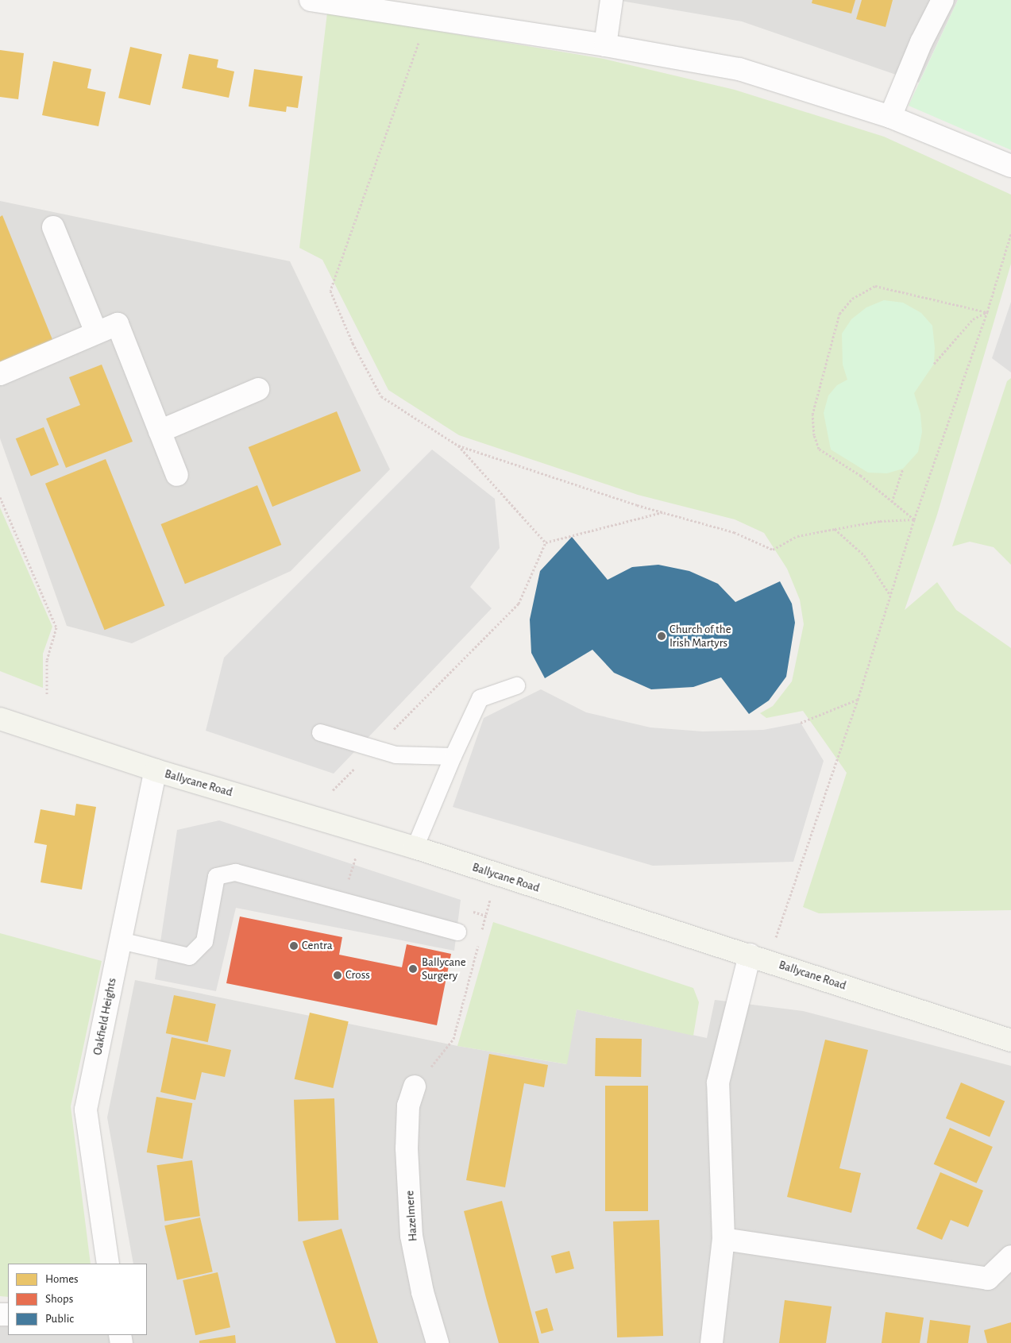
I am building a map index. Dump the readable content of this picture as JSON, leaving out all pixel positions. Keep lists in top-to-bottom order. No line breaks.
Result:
{"streets":{"main road":["Ballycane Road"],"street":["Oakfield Heights","Hazelmere"]},"crossings":[["Ballycane Road","Oakfield Heights"]],"places":["Church of the Irish Martyrs","Centra","Ballycane Surgery","Cross"],"legend":["Homes","Shops","Public"]}
